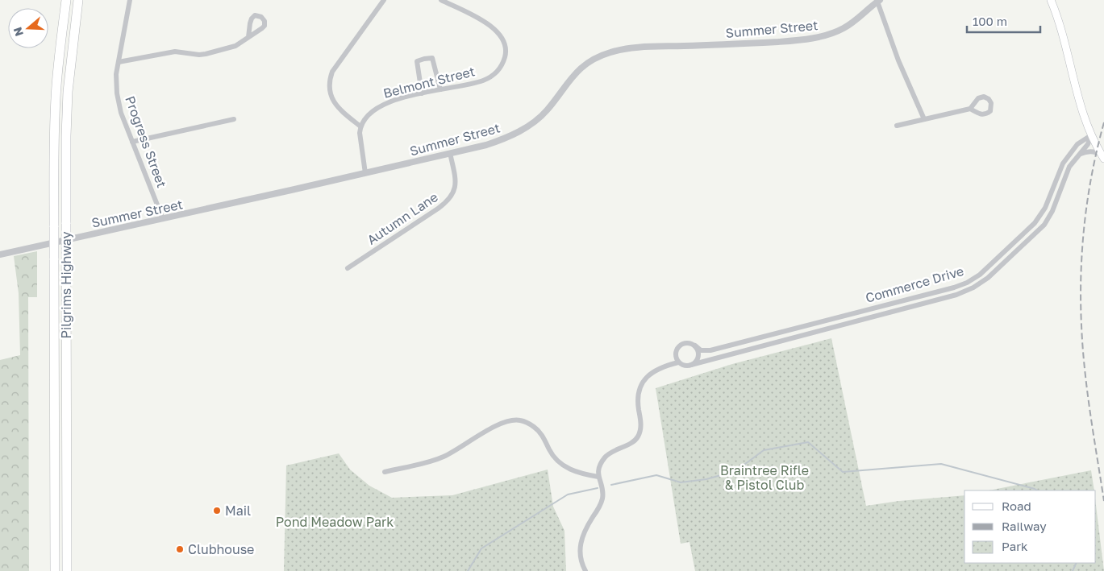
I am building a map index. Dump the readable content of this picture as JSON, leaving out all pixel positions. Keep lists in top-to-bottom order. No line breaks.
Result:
{"streets":{"highway":["Pilgrims Highway"],"street":["Summer Street","Belmont Street","Progress Street","Autumn Lane","Commerce Drive"]},"crossings":[["Summer Street","Progress Street"],["Summer Street","Autumn Lane"]],"parks":["Braintree Rifle & Pistol Club","Pond Meadow Park"],"places":["Mail","Clubhouse"],"legend":["Road","Railway","Park"],"scale_bar":"100 m","north":"left"}
